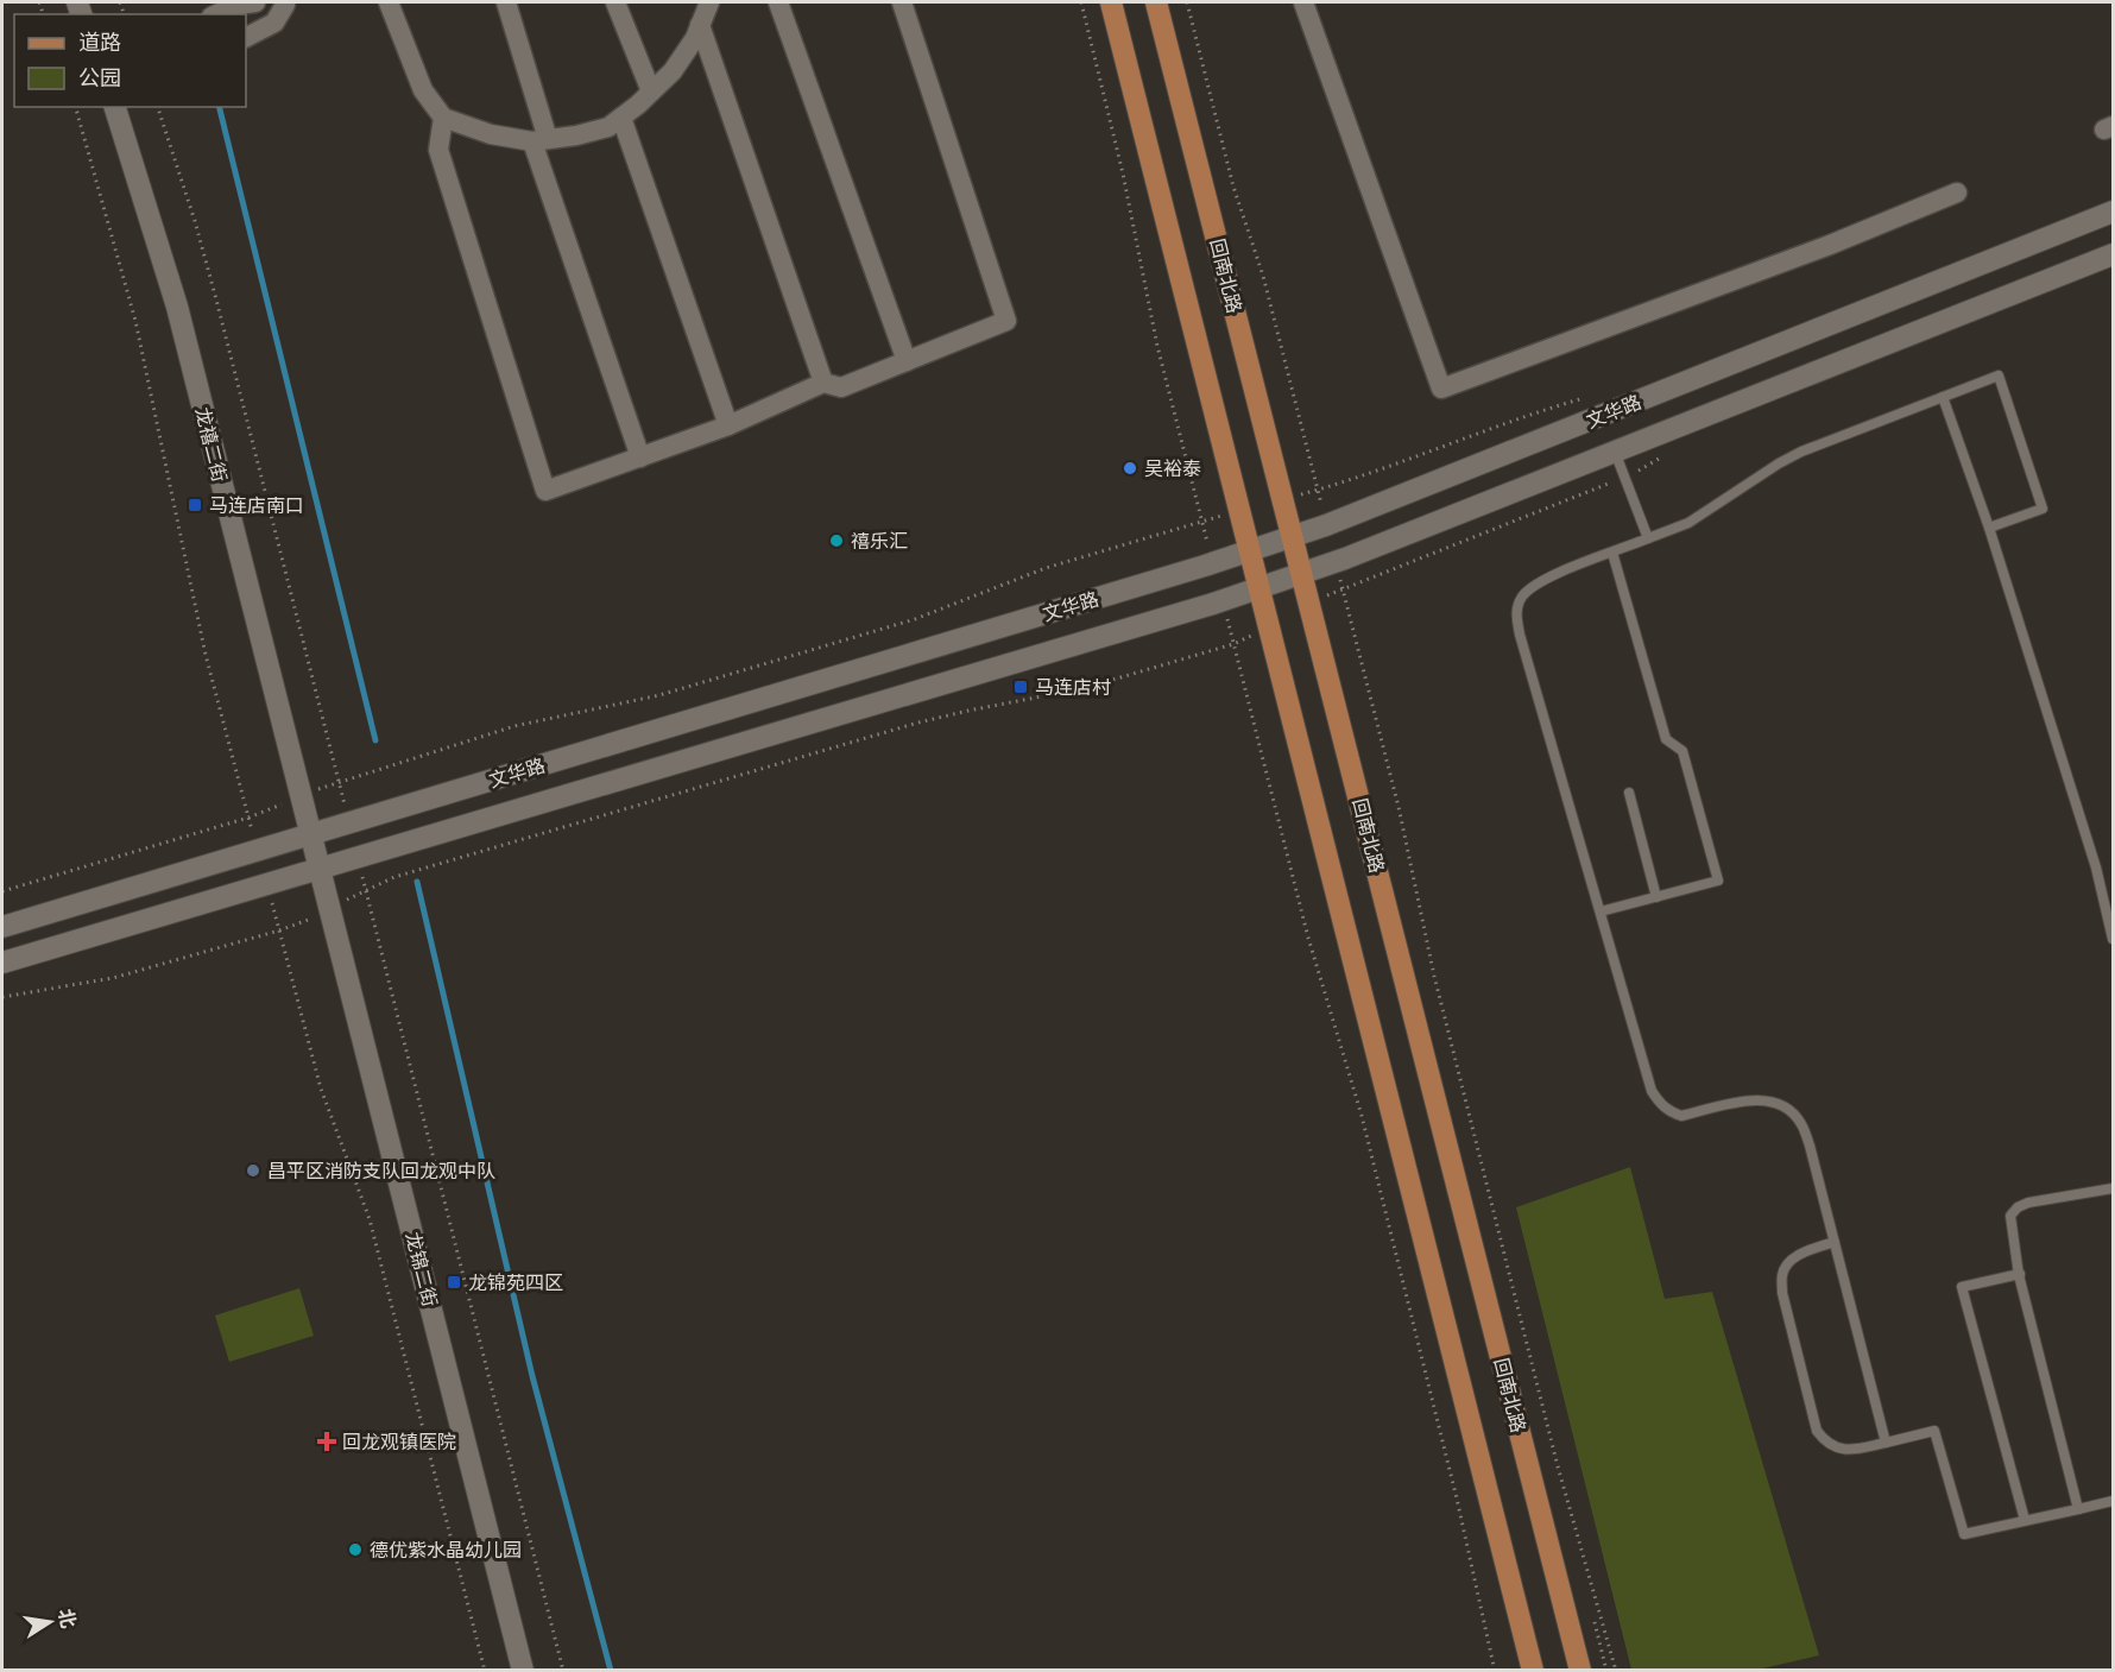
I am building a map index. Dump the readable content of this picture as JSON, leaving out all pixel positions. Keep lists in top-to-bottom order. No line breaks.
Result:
{"streets":{"main road":["回南北路"],"street":["文华路","龙禧二街","龙锦二街"]},"crossings":[["回南北路","文华路"],["文华路","龙禧二街"],["文华路","龙锦二街"],["龙禧二街","龙锦二街"]],"places":{"other":["吴裕泰","禧乐汇","昌平区消防支队回龙观中队","德优紫水晶幼儿园"],"transit":["马连店南口","马连店村","龙锦苑四区"],"health":["回龙观镇医院"]},"legend":["道路","公园"],"north":"right"}
